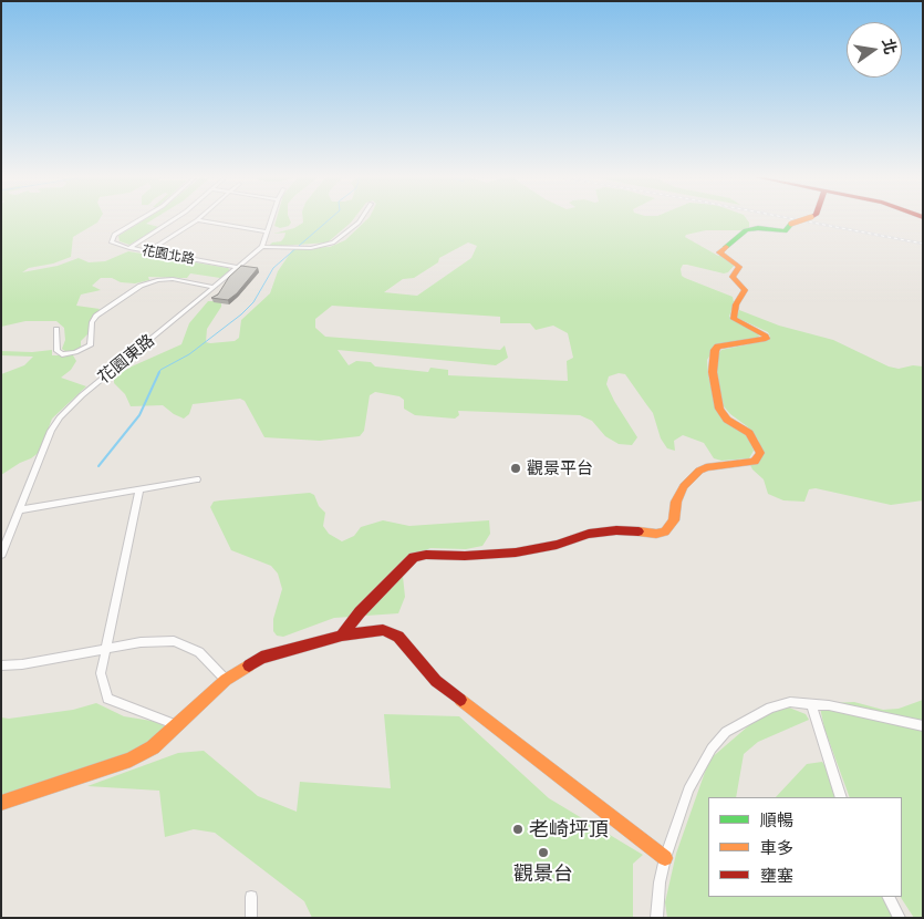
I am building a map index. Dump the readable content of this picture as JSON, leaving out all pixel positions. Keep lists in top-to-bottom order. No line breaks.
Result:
{"streets":{"street":["花園北路","花園東路"]},"crossings":[["花園北路","花園東路"]],"places":["觀景平台","老崎坪頂","觀景台"],"legend":["順暢","車多","壅塞"],"north":"right"}
